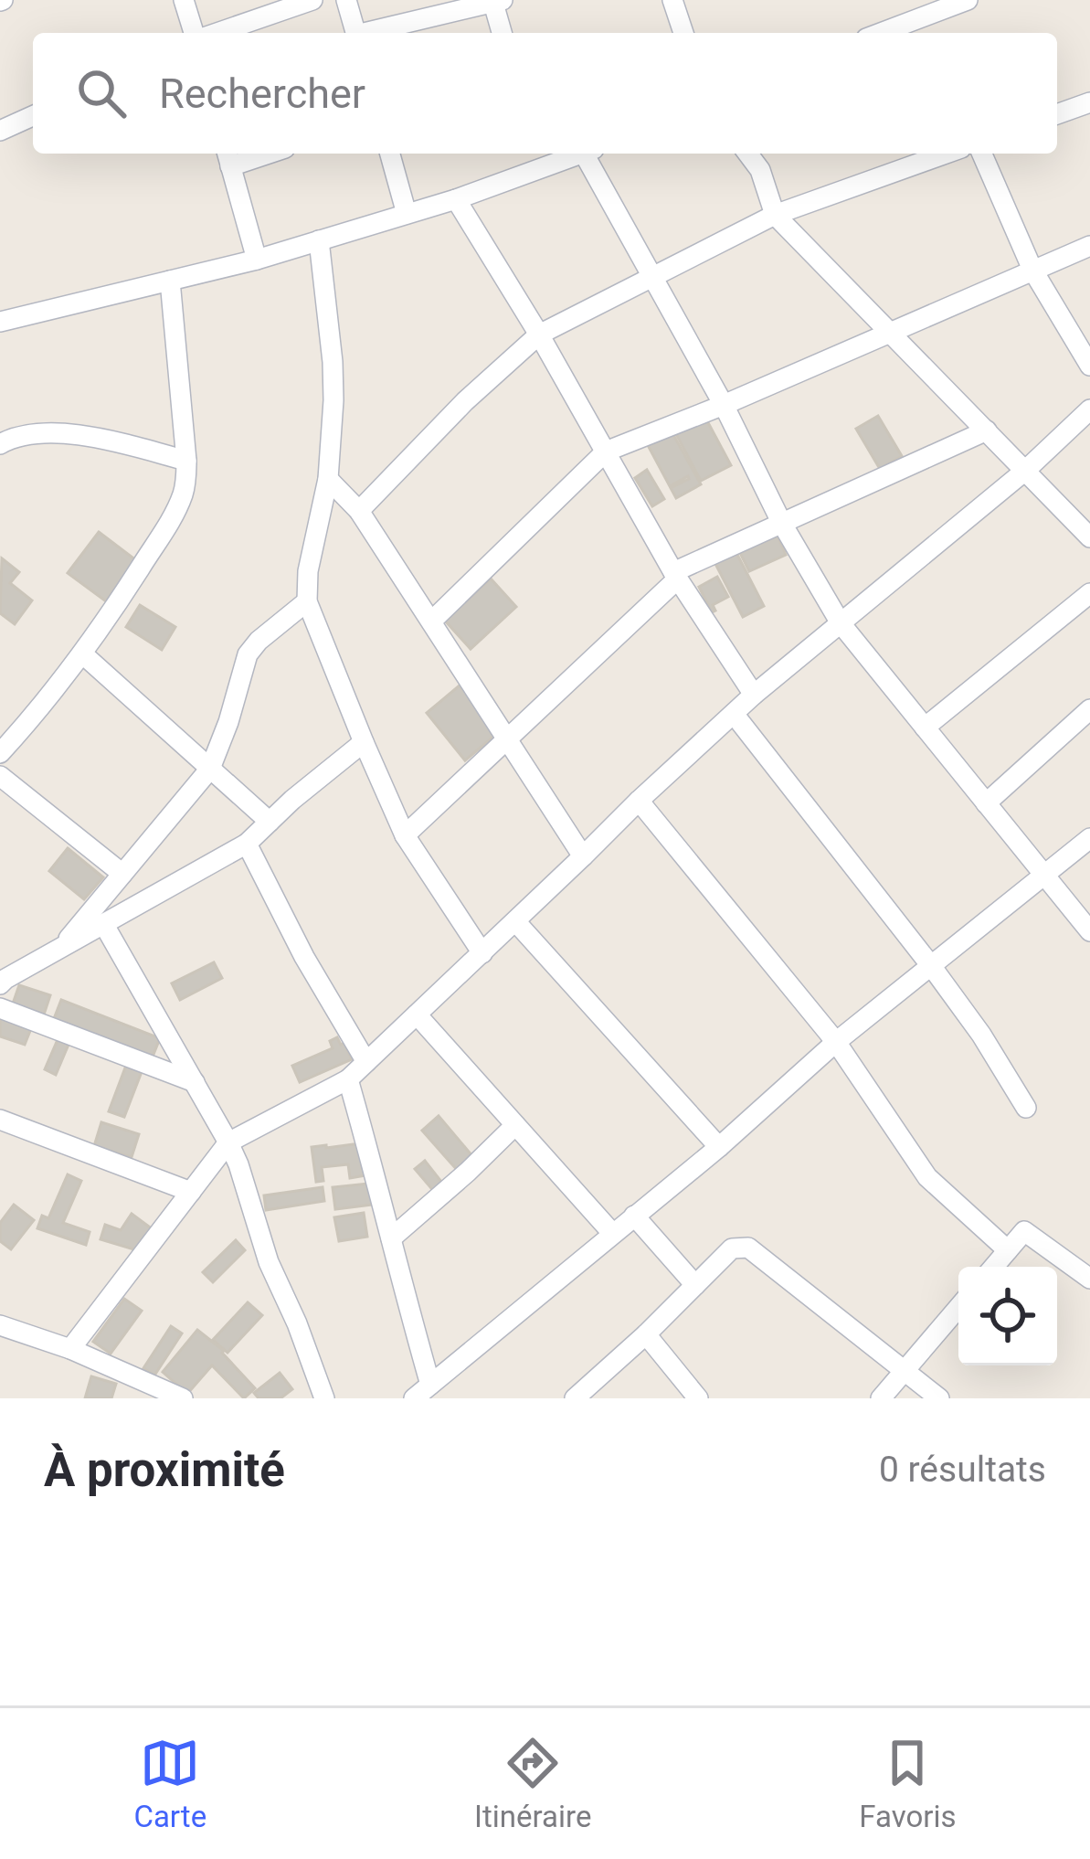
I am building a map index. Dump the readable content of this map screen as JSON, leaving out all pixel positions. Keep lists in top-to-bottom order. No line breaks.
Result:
{"page":{"search":"Rechercher","heading":["À proximité","0 résultats"],"nav":["Carte","Itinéraire","Favoris"]}}
